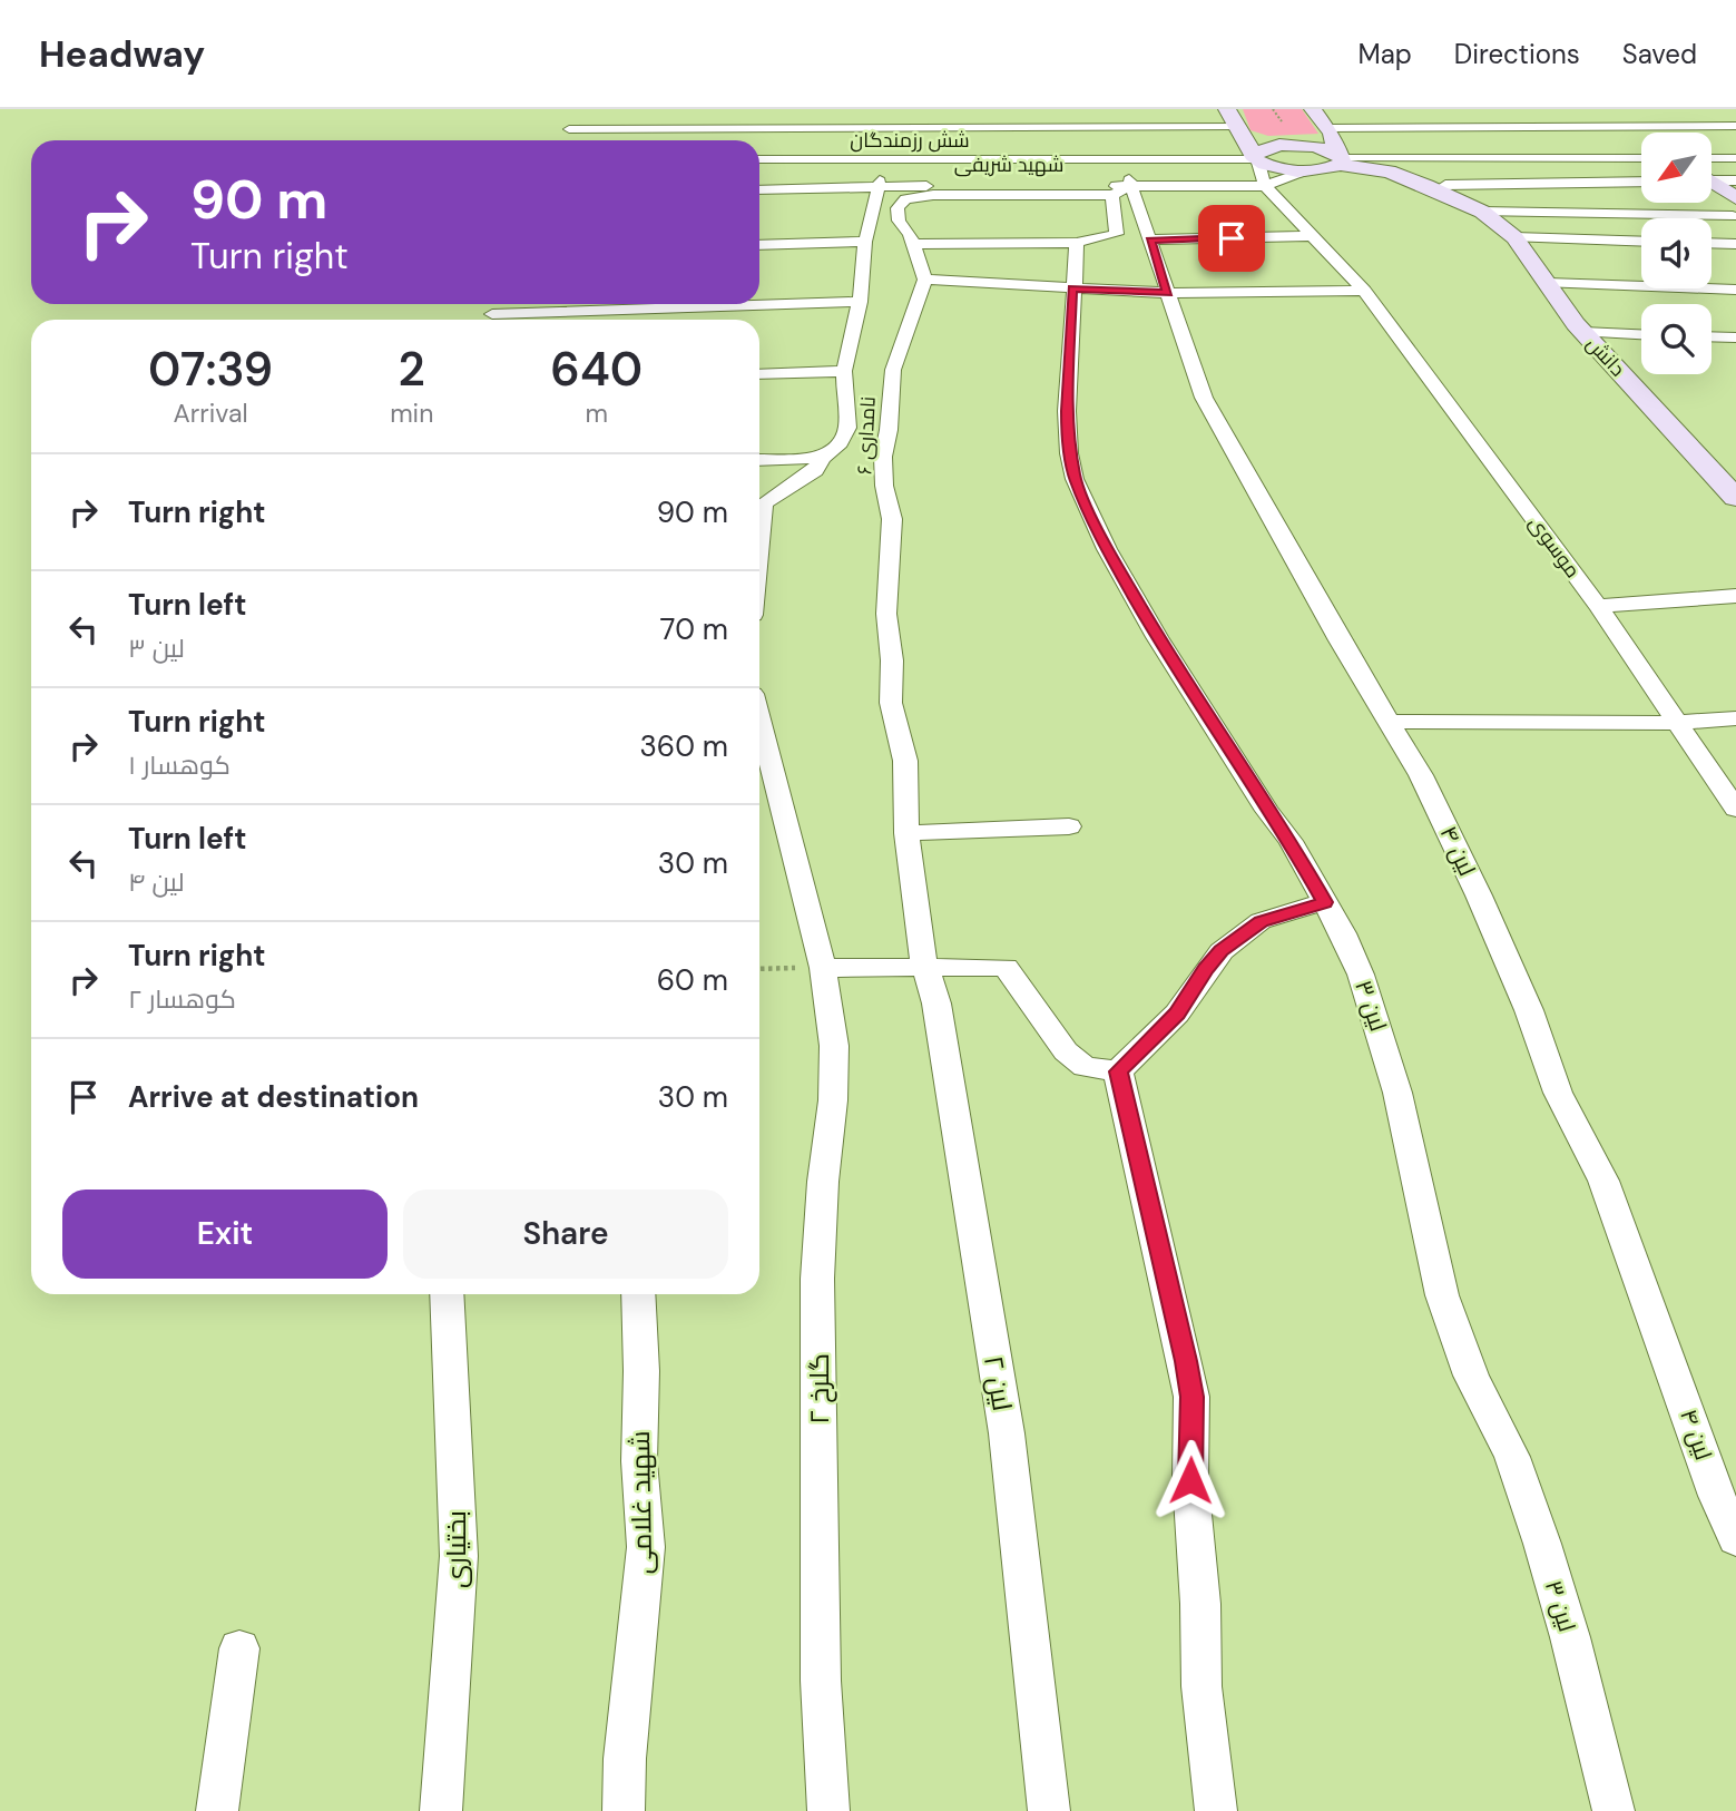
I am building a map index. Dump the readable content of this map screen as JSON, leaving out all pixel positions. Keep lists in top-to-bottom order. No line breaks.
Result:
{"streets":{"street":["شش رزمندگان","شهید شریفی","دانش","نامداری ۶","موسوی","لین ۴","لین ۳","لین ۲","گلرخ ۲","شهید غلامی","بختیاری"]},"crossings":[["شش رزمندگان","شهید شریفی"],["شش رزمندگان","موسوی"],["شهید شریفی","موسوی"],["شهید شریفی","لین ۴"],["نامداری ۶","لین ۲"]],"north":"bottom left","page":{"header":"Headway","nav":["Map","Directions","Saved"],"turn":["90 m","Turn right"],"eta":["07:39","Arrival","2","min","640","m"],"list":[{"name":"Turn right","value":"90 m"},{"name":"Turn left","note":"لین ۳","value":"70 m"},{"name":"Turn right","note":"کوهسار ۱","value":"360 m"},{"name":"Turn left","note":"لین ۴","value":"30 m"},{"name":"Turn right","note":"کوهسار ۲","value":"60 m"},{"name":"Arrive at destination","value":"30 m"}],"buttons":["Exit","Share"]}}
